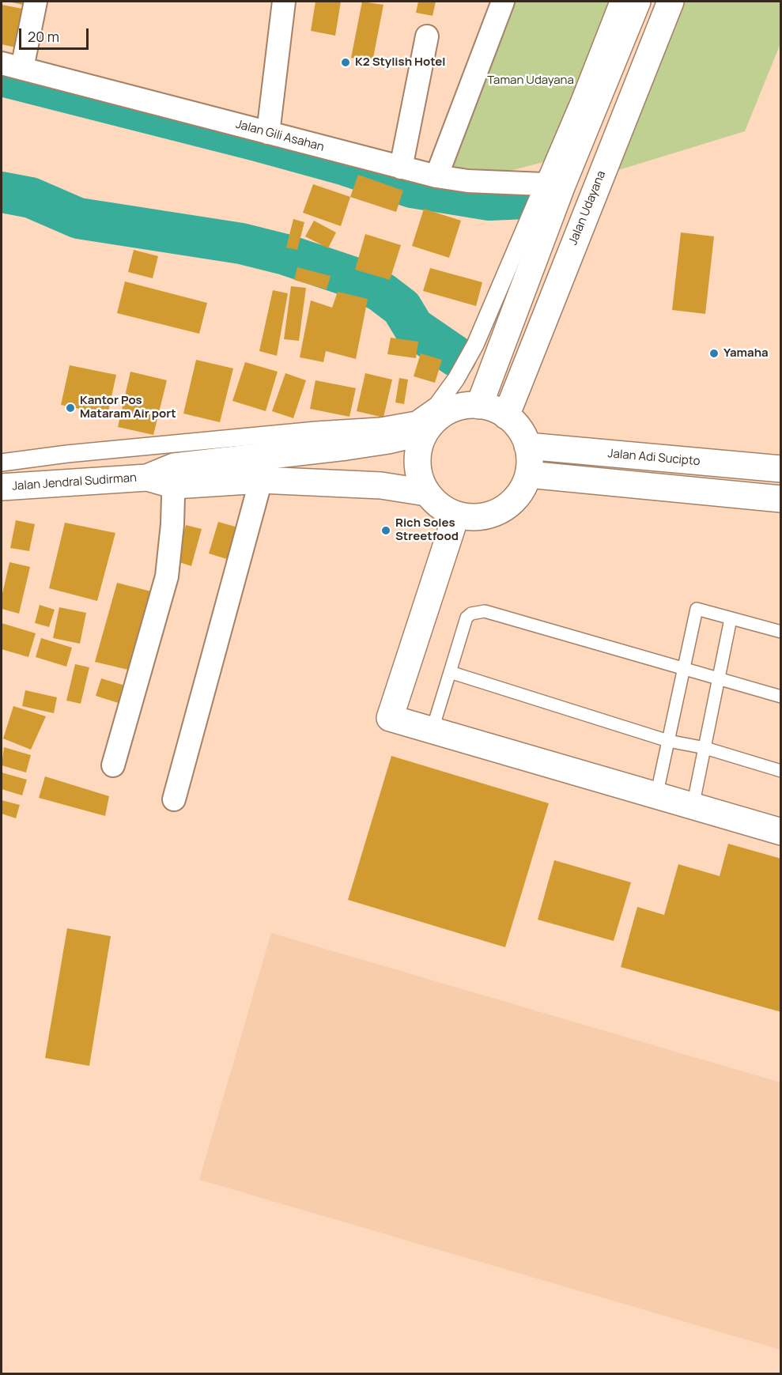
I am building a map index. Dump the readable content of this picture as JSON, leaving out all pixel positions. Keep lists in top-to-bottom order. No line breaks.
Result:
{"streets":{"main road":["Jalan Udayana","Jalan Adi Sucipto","Jalan Jendral Sudirman"],"street":["Jalan Gili Asahan"]},"crossings":[["Jalan Udayana","Jalan Adi Sucipto"]],"parks":["Taman Udayana"],"places":["K2 Stylish Hotel","Yamaha","Kantor Pos Mataram Air port","Rich Soles Streetfood"],"scale_bar":"20 m"}
